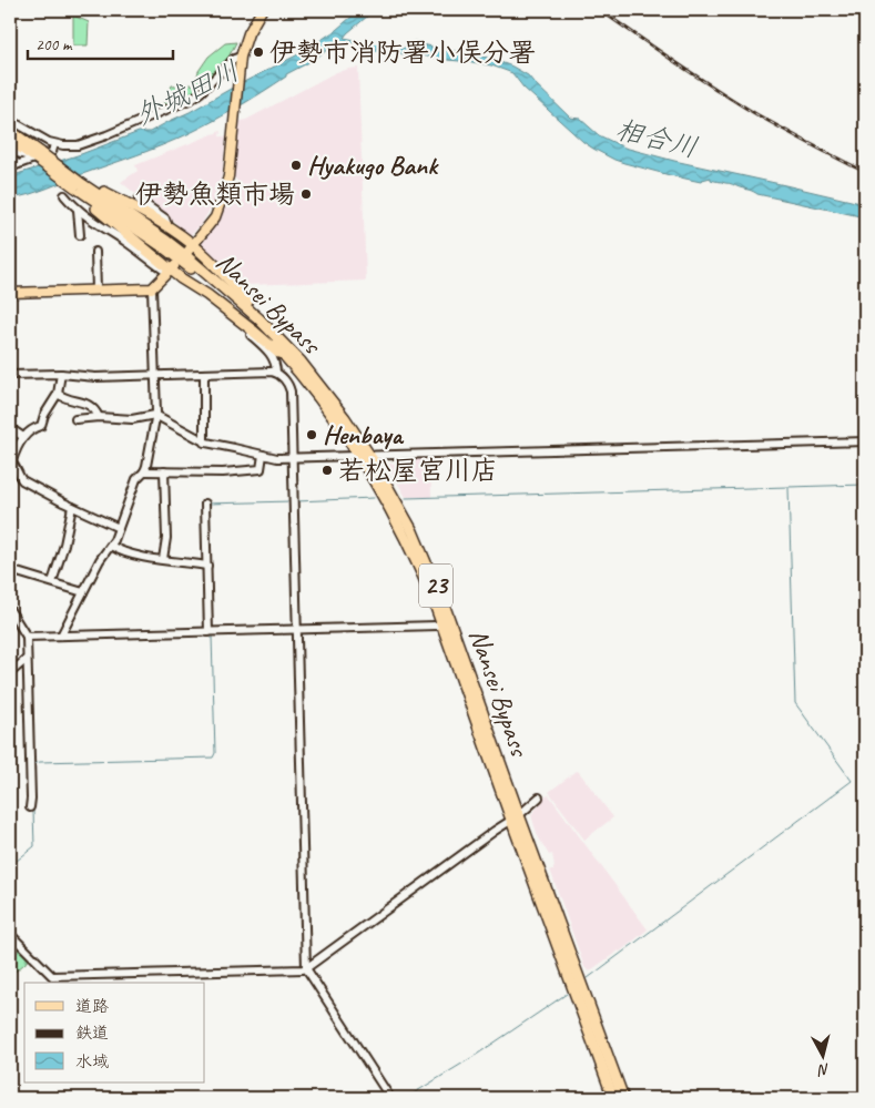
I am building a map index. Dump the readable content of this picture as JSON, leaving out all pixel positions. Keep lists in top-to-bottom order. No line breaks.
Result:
{"streets":{"highway":["Nansei Bypass","23"]},"water":["外城田川","相合川"],"places":["伊勢市消防署小俣分署","Hyakugo Bank","伊勢魚類市場","Henbaya","若松屋宮川店"],"legend":["道路","鉄道","水域"],"scale_bar":"200 m","north":"bottom"}
